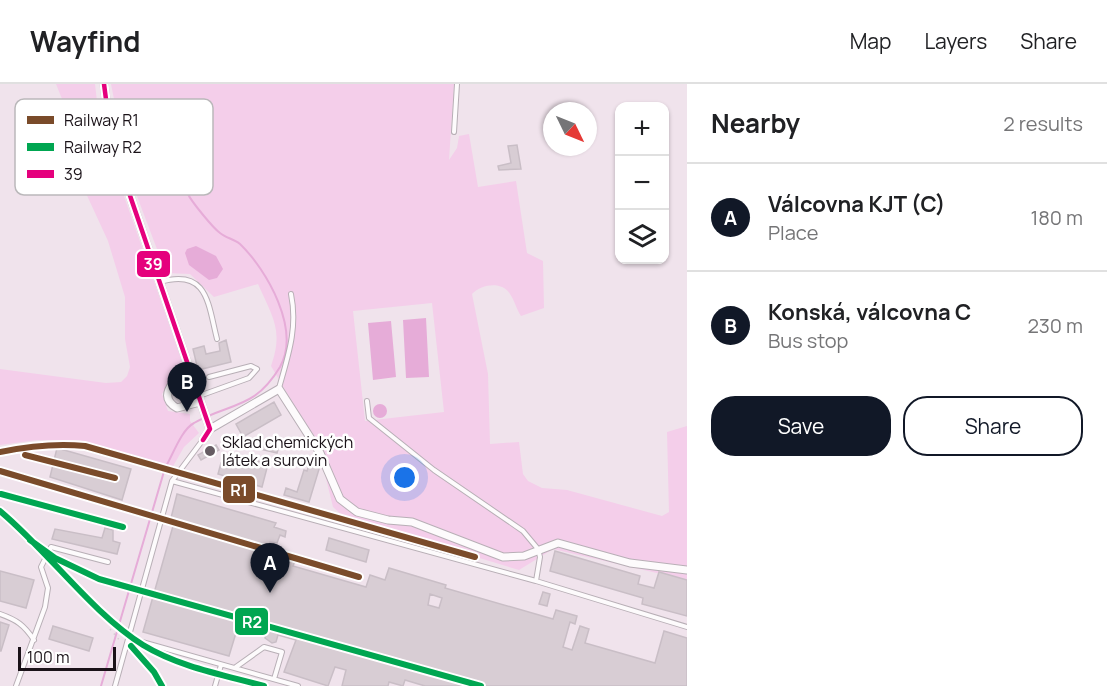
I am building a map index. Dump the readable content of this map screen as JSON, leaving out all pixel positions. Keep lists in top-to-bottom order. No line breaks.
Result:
{"places":["Sklad chemických látek a surovin"],"lines":["transit line 39","rail line R1","rail line R2"],"legend":["Railway R1","Railway R2","39"],"scale_bar":"100 m","north":"bottom right","page":{"header":"Wayfind","nav":["Map","Layers","Share"],"heading":["Nearby","2 results"],"map_buttons":["+","−"],"list":[{"mark":"A","name":"Válcovna KJT (C)","note":"Place","value":"180 m"},{"mark":"B","name":"Konská, válcovna C","note":"Bus stop","value":"230 m"}],"pins":["B","A"],"buttons":["Save","Share"],"scale":"100 m"}}
